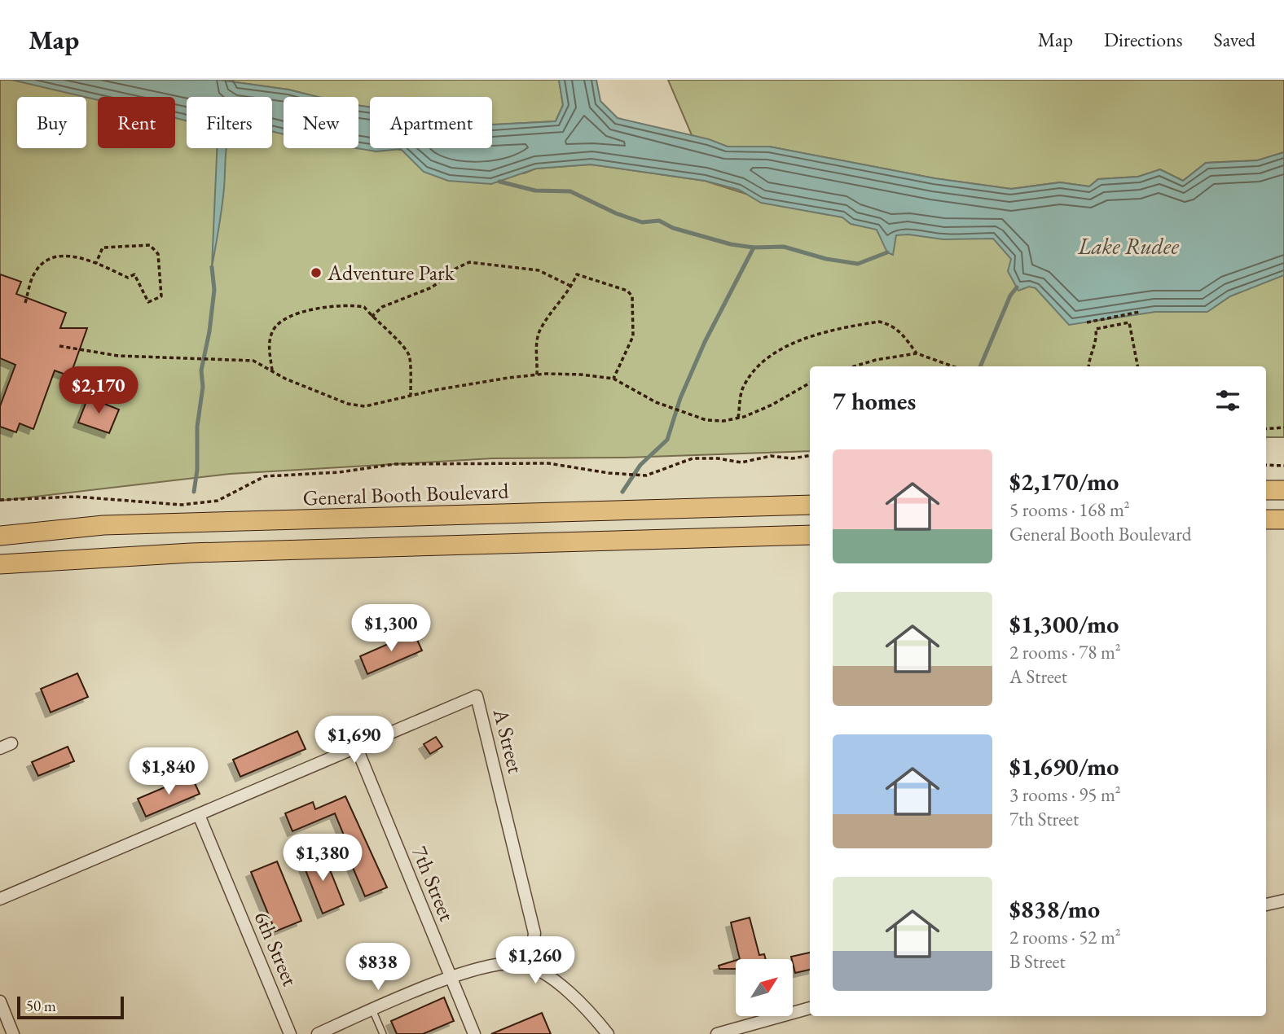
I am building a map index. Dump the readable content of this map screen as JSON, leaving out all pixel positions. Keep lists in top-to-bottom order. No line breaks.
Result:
{"streets":{"highway":["General Booth Boulevard"],"street":["A Street","7th Street","6th Street"]},"crossings":[["A Street","7th Street"],["A Street","6th Street"]],"water":["Lake Rudee"],"places":["Adventure Park"],"scale_bar":"50 m","north":"top right","page":{"header":"Map","nav":["Map","Directions","Saved"],"chip":["Buy","Rent","Filters","New","Apartment"],"price":["$2,170","$1,300","$1,690","$1,840","$1,380","$1,260","$838"],"heading":"7 homes","list":[{"name":"$2,170/mo","note":"5 rooms · 168 m² · General Booth Boulevard"},{"name":"$1,300/mo","note":"2 rooms · 78 m² · A Street"},{"name":"$1,690/mo","note":"3 rooms · 95 m² · 7th Street"},{"name":"$838/mo","note":"2 rooms · 52 m² · B Street"}],"scale":"50 m"}}
